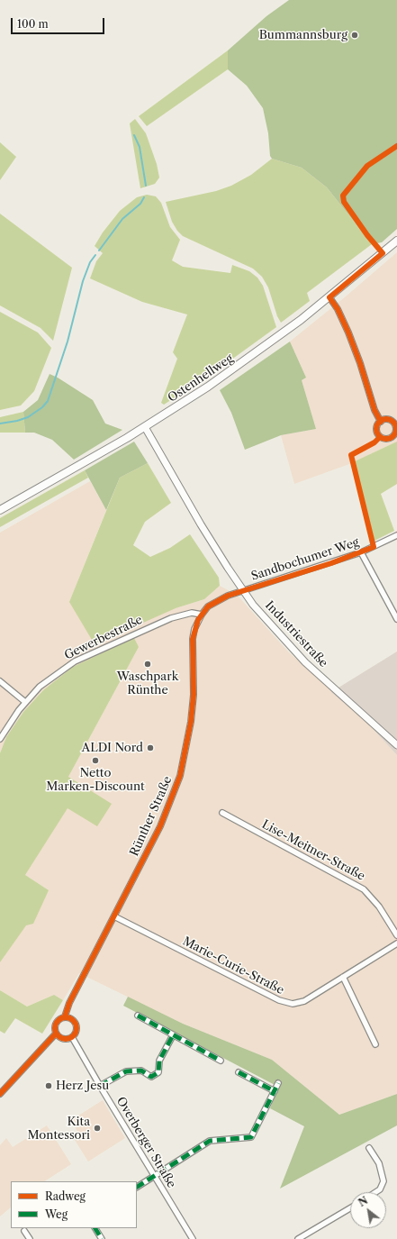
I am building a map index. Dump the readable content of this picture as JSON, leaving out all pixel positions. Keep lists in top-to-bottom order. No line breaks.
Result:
{"streets":{"main road":["Ostenhellweg"],"street":["Sandbochumer Weg","Industriestraße","Gewerbestraße","Rünther Straße","Lise-Meitner-Straße","Marie-Curie-Straße","Overberger Straße"]},"crossings":[["Ostenhellweg","Industriestraße"],["Sandbochumer Weg","Industriestraße"],["Sandbochumer Weg","Rünther Straße"],["Industriestraße","Rünther Straße"],["Gewerbestraße","Rünther Straße"],["Rünther Straße","Marie-Curie-Straße"],["Rünther Straße","Overberger Straße"]],"places":["Bummannsburg","Waschpark Rünthe","ALDI Nord","Netto Marken-Discount","Herz Jesu","Kita Montessori"],"legend":["Radweg","Weg"],"scale_bar":"100 m","north":"top left"}
